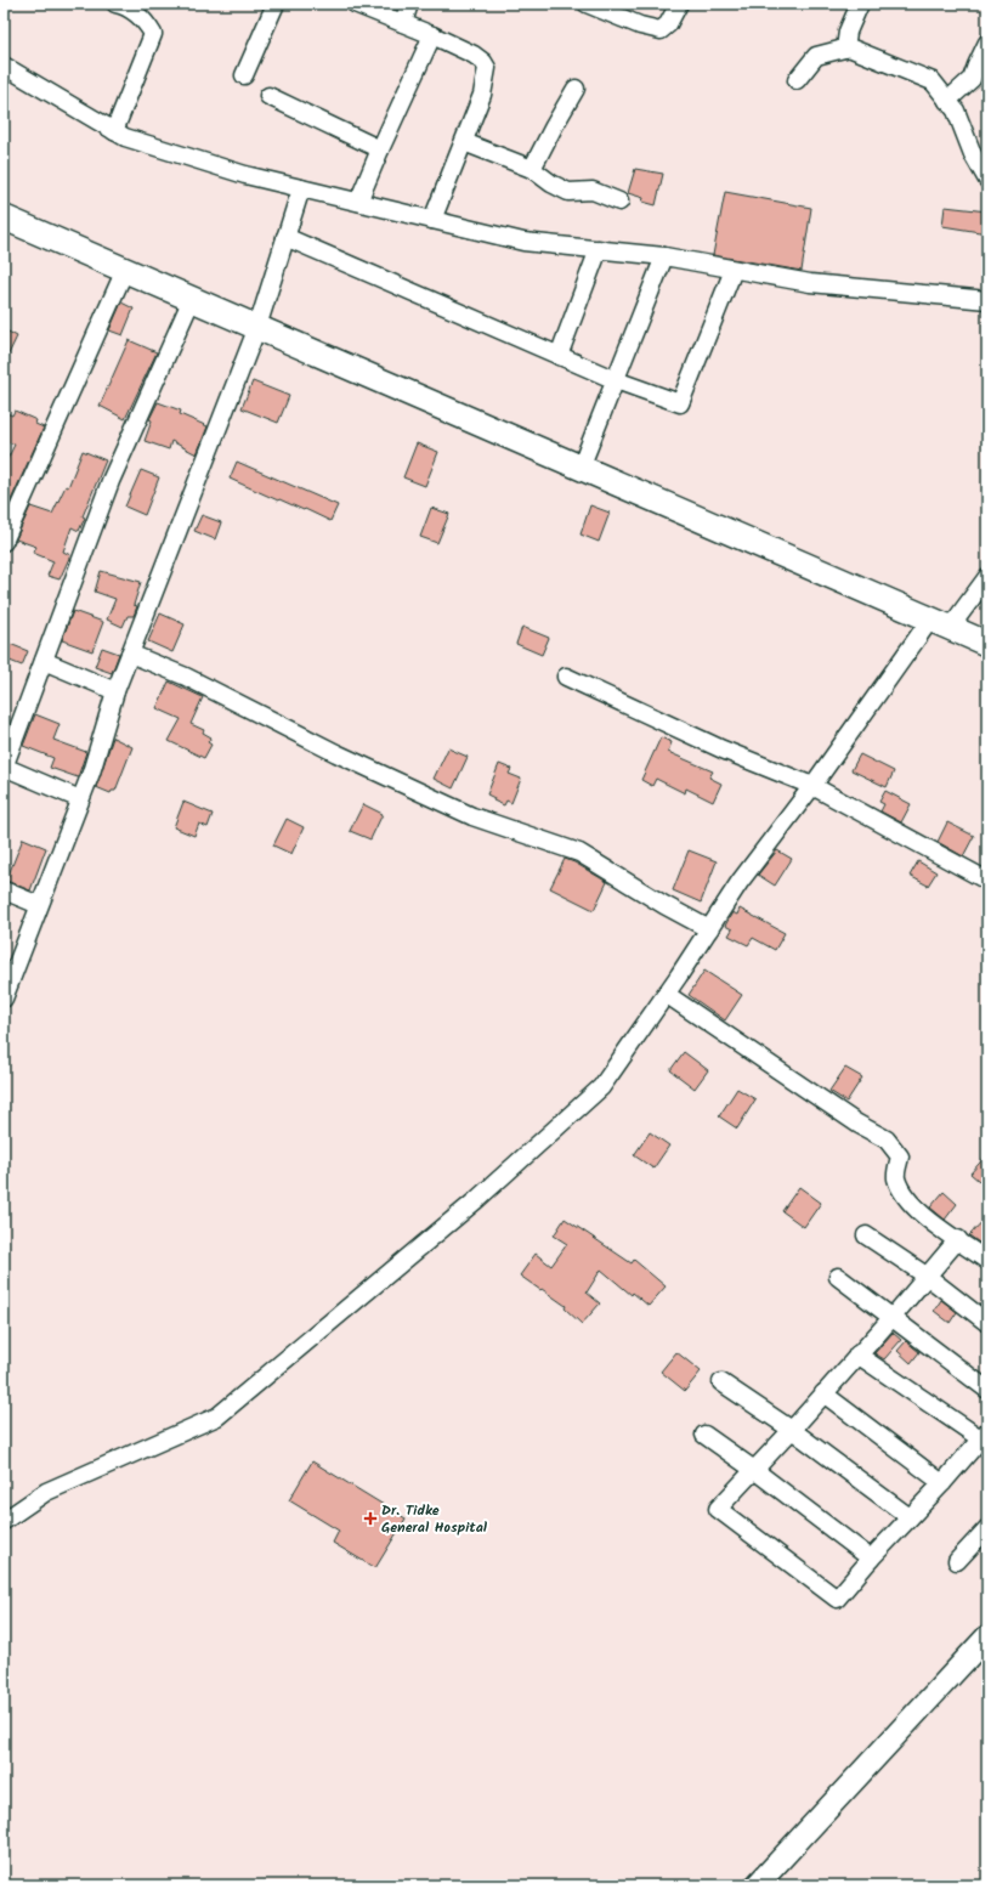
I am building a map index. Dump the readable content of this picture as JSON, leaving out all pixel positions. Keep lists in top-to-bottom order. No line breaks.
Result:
{"places":{"health":["Dr. Tidke General Hospital"]}}
